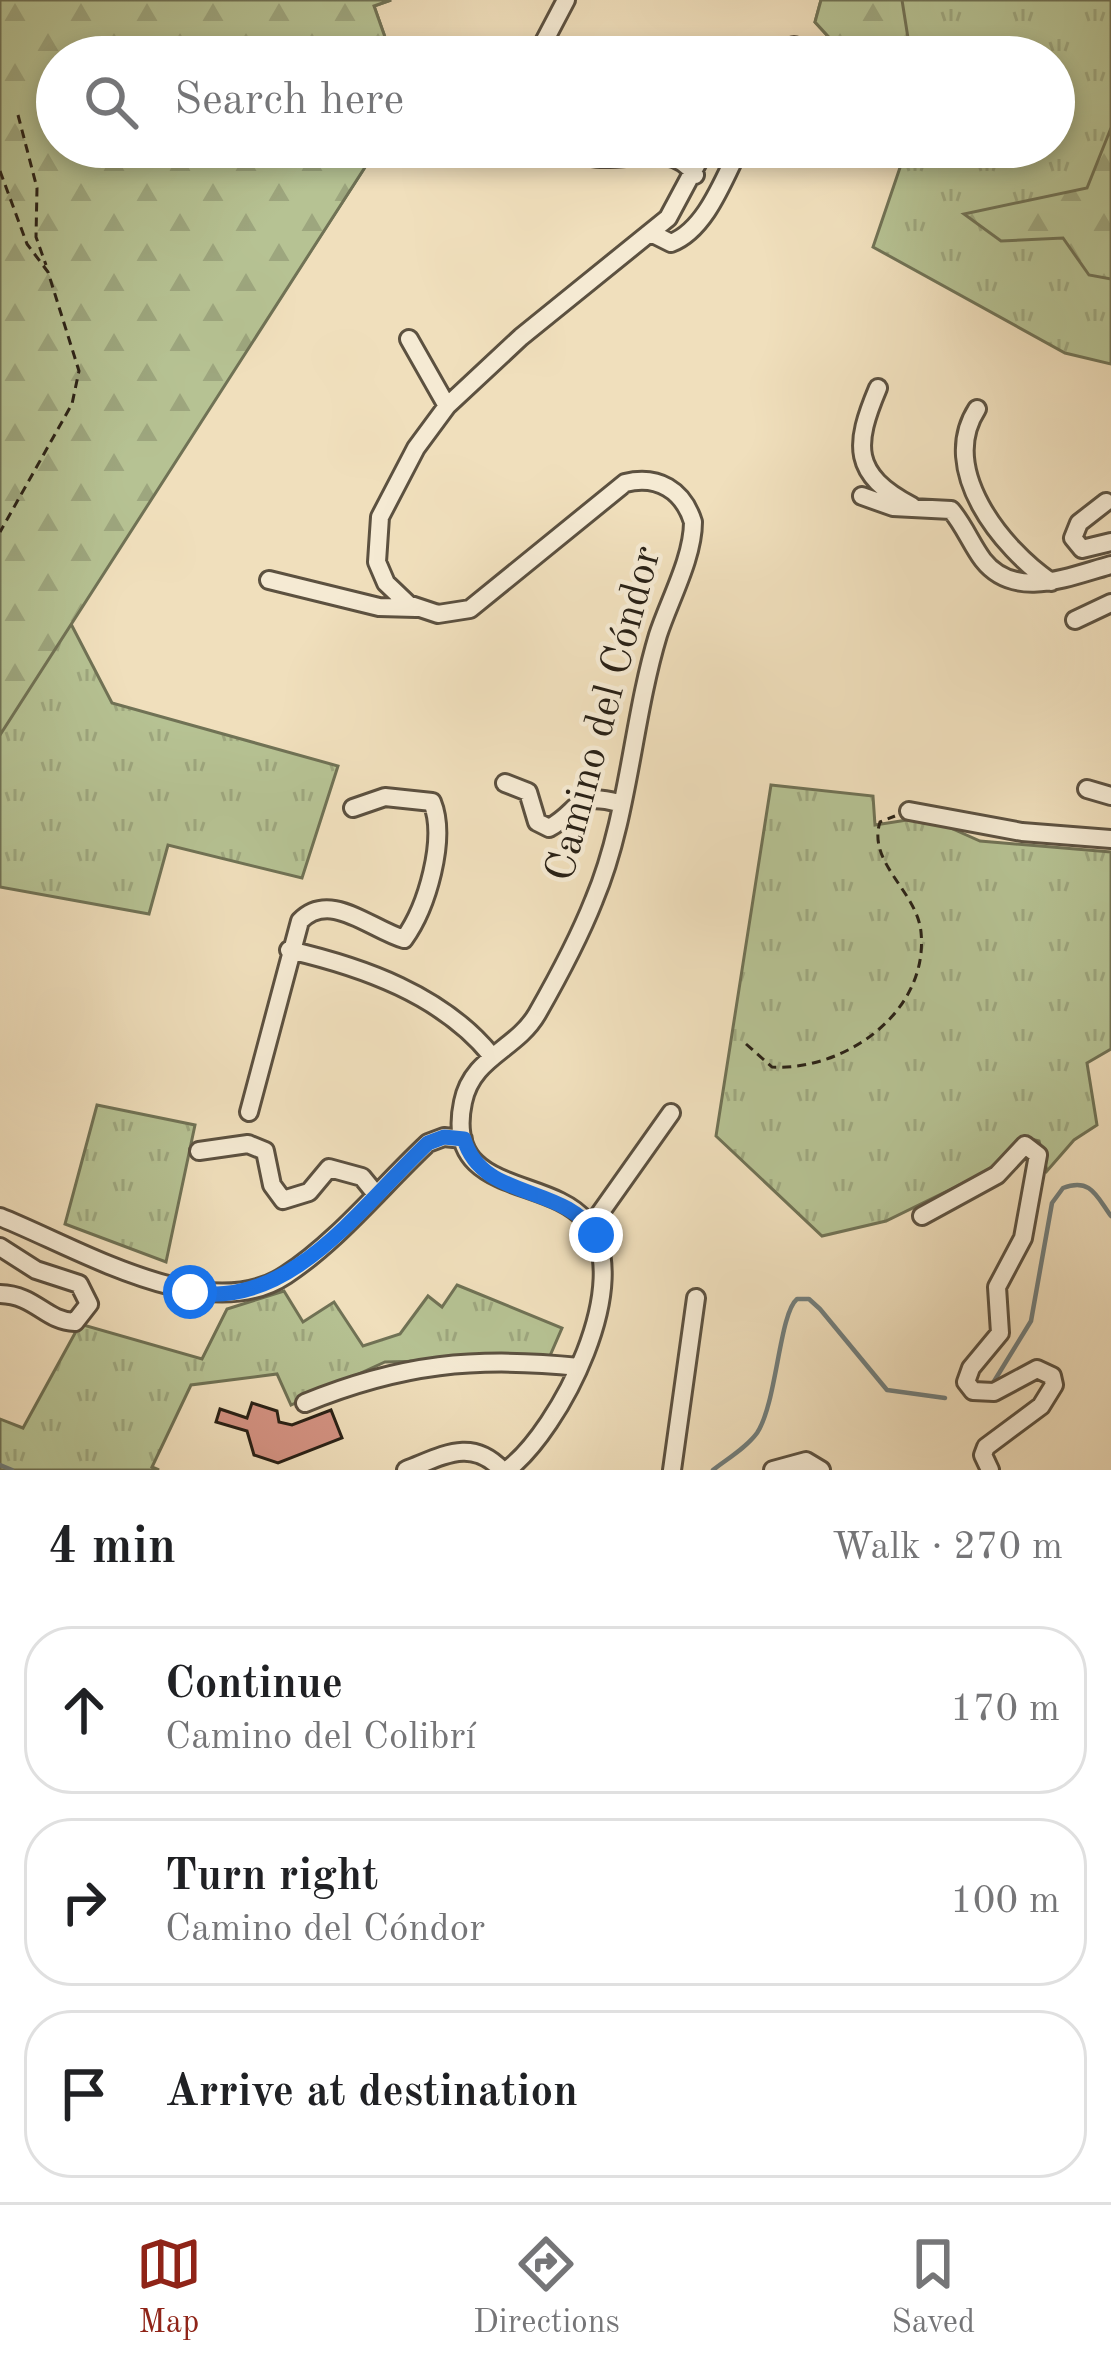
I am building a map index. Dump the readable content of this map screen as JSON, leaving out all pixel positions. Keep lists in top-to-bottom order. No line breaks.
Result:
{"streets":{"street":["Camino del Cóndor"]},"page":{"search":"Search here","heading":["4 min","Walk · 270 m"],"list":[["Continue","Camino del Colibrí","170 m"],["Turn right","Camino del Cóndor","100 m"],"Arrive at destination"],"nav":["Map","Directions","Saved"]}}
